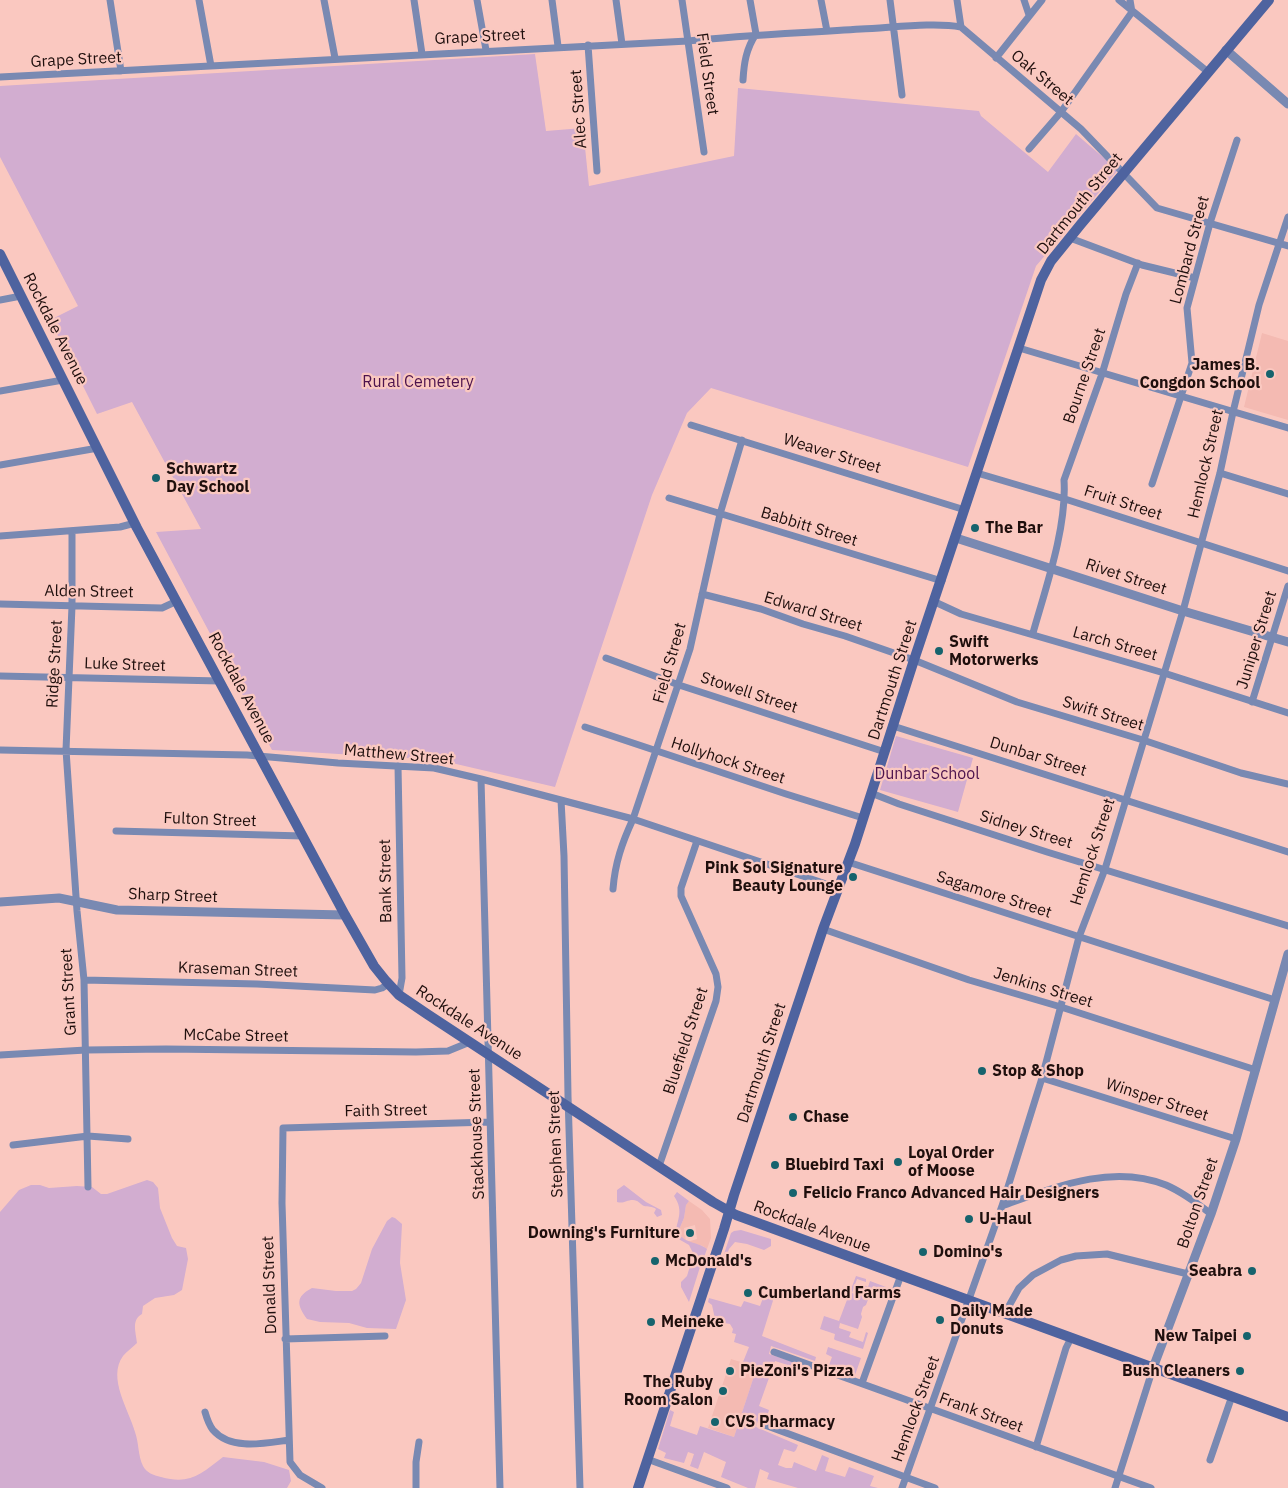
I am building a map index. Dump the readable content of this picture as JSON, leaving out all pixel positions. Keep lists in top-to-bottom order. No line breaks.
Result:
{"streets":{"main road":["Dartmouth Street","Rockdale Avenue"],"street":["Grape Street","Field Street","Oak Street","Alec Street","Lombard Street","Bourne Street","Weaver Street","Hemlock Street","Fruit Street","Babbitt Street","Rivet Street","Alden Street","Edward Street","Juniper Street","Larch Street","Ridge Street","Luke Street","Stowell Street","Swift Street","Matthew Street","Dunbar Street","Hollyhock Street","Fulton Street","Sidney Street","Bank Street","Sagamore Street","Sharp Street","Kraseman Street","Jenkins Street","Grant Street","McCabe Street","Bluefield Street","Winsper Street","Faith Street","Stackhouse Street","Stephen Street","Bolton Street","Donald Street","Frank Street"]},"crossings":[["Grape Street","Field Street"],["Grape Street","Oak Street"],["Grape Street","Alec Street"],["Field Street","Weaver Street"],["Field Street","Babbitt Street"],["Field Street","Edward Street"],["Field Street","Stowell Street"],["Field Street","Matthew Street"],["Field Street","Hollyhock Street"],["Oak Street","Dartmouth Street"],["Oak Street","Lombard Street"],["Oak Street","Hemlock Street"],["Dartmouth Street","Rockdale Avenue"],["Dartmouth Street","Weaver Street"],["Dartmouth Street","Fruit Street"],["Dartmouth Street","Babbitt Street"],["Dartmouth Street","Rivet Street"],["Dartmouth Street","Edward Street"],["Dartmouth Street","Larch Street"],["Dartmouth Street","Stowell Street"],["Dartmouth Street","Swift Street"],["Dartmouth Street","Matthew Street"],["Dartmouth Street","Dunbar Street"],["Dartmouth Street","Hollyhock Street"],["Dartmouth Street","Sidney Street"],["Dartmouth Street","Sagamore Street"],["Dartmouth Street","Jenkins Street"],["Rockdale Avenue","Hemlock Street"],["Rockdale Avenue","Alden Street"],["Rockdale Avenue","Luke Street"],["Rockdale Avenue","Matthew Street"],["Rockdale Avenue","Fulton Street"],["Rockdale Avenue","Bank Street"],["Rockdale Avenue","Sharp Street"],["Rockdale Avenue","Kraseman Street"],["Rockdale Avenue","McCabe Street"],["Rockdale Avenue","Bluefield Street"],["Rockdale Avenue","Stackhouse Street"],["Rockdale Avenue","Stephen Street"],["Rockdale Avenue","Bolton Street"],["Bourne Street","Fruit Street"],["Bourne Street","Rivet Street"],["Bourne Street","Larch Street"],["Hemlock Street","Fruit Street"],["Hemlock Street","Rivet Street"],["Hemlock Street","Larch Street"],["Hemlock Street","Swift Street"],["Hemlock Street","Dunbar Street"],["Hemlock Street","Sidney Street"],["Hemlock Street","Sagamore Street"],["Hemlock Street","Jenkins Street"],["Hemlock Street","Winsper Street"],["Hemlock Street","Frank Street"],["Rivet Street","Juniper Street"],["Alden Street","Ridge Street"],["Edward Street","Swift Street"],["Juniper Street","Larch Street"],["Ridge Street","Luke Street"],["Ridge Street","Matthew Street"],["Ridge Street","Grant Street"],["Matthew Street","Bank Street"],["Matthew Street","Bluefield Street"],["Matthew Street","Stackhouse Street"],["Matthew Street","Stephen Street"],["Sagamore Street","Bolton Street"],["Sharp Street","Grant Street"],["Kraseman Street","Grant Street"],["Jenkins Street","Bolton Street"],["Grant Street","McCabe Street"],["Winsper Street","Bolton Street"],["Faith Street","Stackhouse Street"],["Faith Street","Donald Street"],["Bolton Street","Frank Street"]],"parks":["Rural Cemetery","Dunbar School"],"places":["James B. Congdon School","Schwartz Day School","The Bar","Swift Motorwerks","Pink Sol Signature Beauty Lounge","Stop & Shop","Chase","Loyal Order of Moose","Bluebird Taxi","Felicio Franco Advanced Hair Designers","U-Haul","Downing's Furniture","Domino's","McDonald's","Seabra","Cumberland Farms","Daily Made Donuts","Meineke","New Taipei","PieZoni's Pizza","Bush Cleaners","The Ruby Room Salon","CVS Pharmacy"]}
